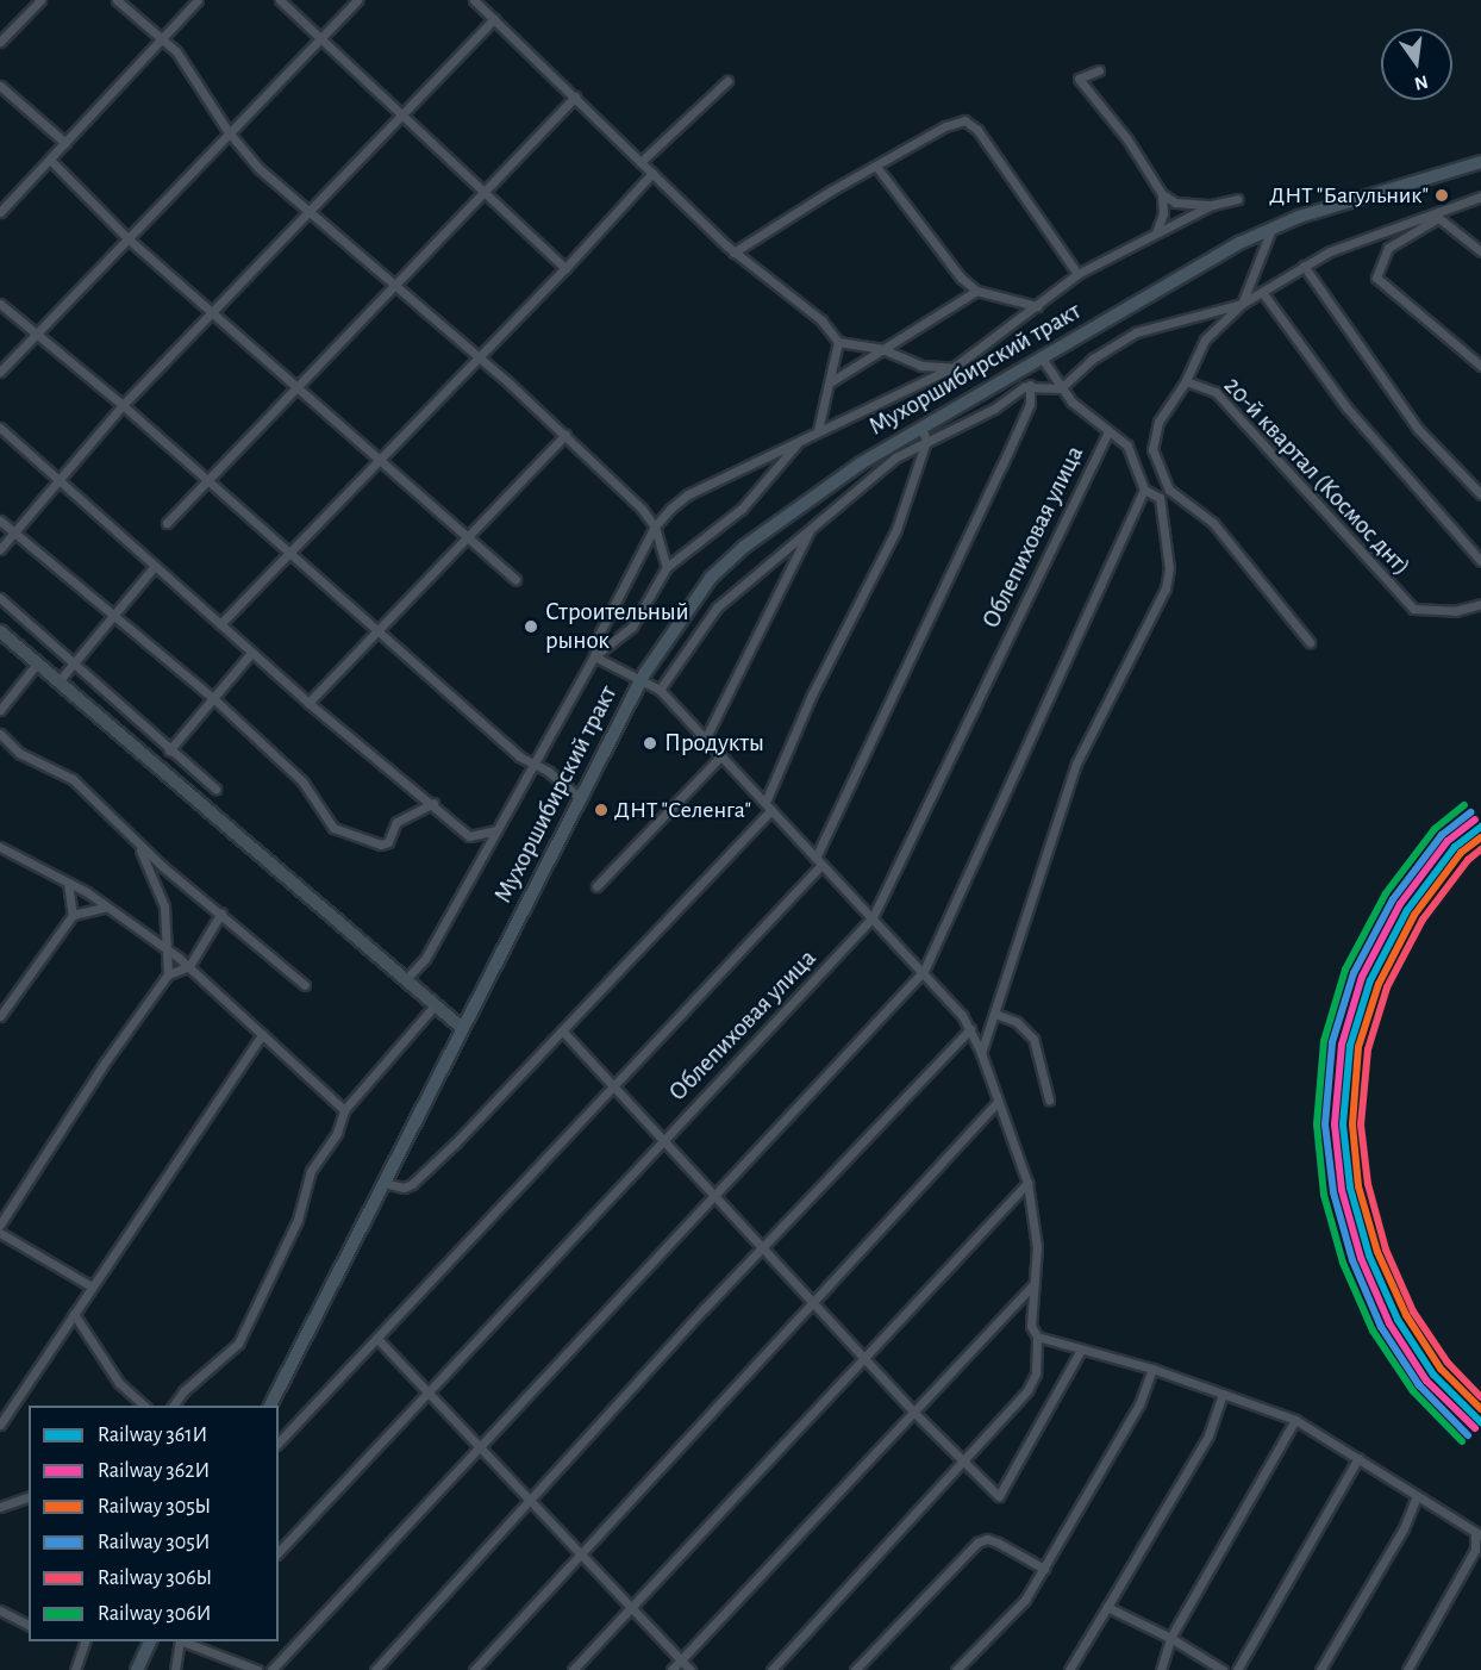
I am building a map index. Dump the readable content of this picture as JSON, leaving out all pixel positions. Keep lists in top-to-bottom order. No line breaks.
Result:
{"streets":{"main road":["Мухоршибирский тракт"],"street":["20-й квартал (Космос днт)","Облепиховая улица"]},"places":["ДНТ \"Багульник\"","Строительный рынок","Продукты","ДНТ \"Селенга\""],"lines":["rail line 306И","rail line 305И","rail line 362И","rail line 361И","rail line 305Ы","rail line 306Ы"],"legend":["Railway 361И","Railway 362И","Railway 305Ы","Railway 305И","Railway 306Ы","Railway 306И"],"north":"bottom"}
